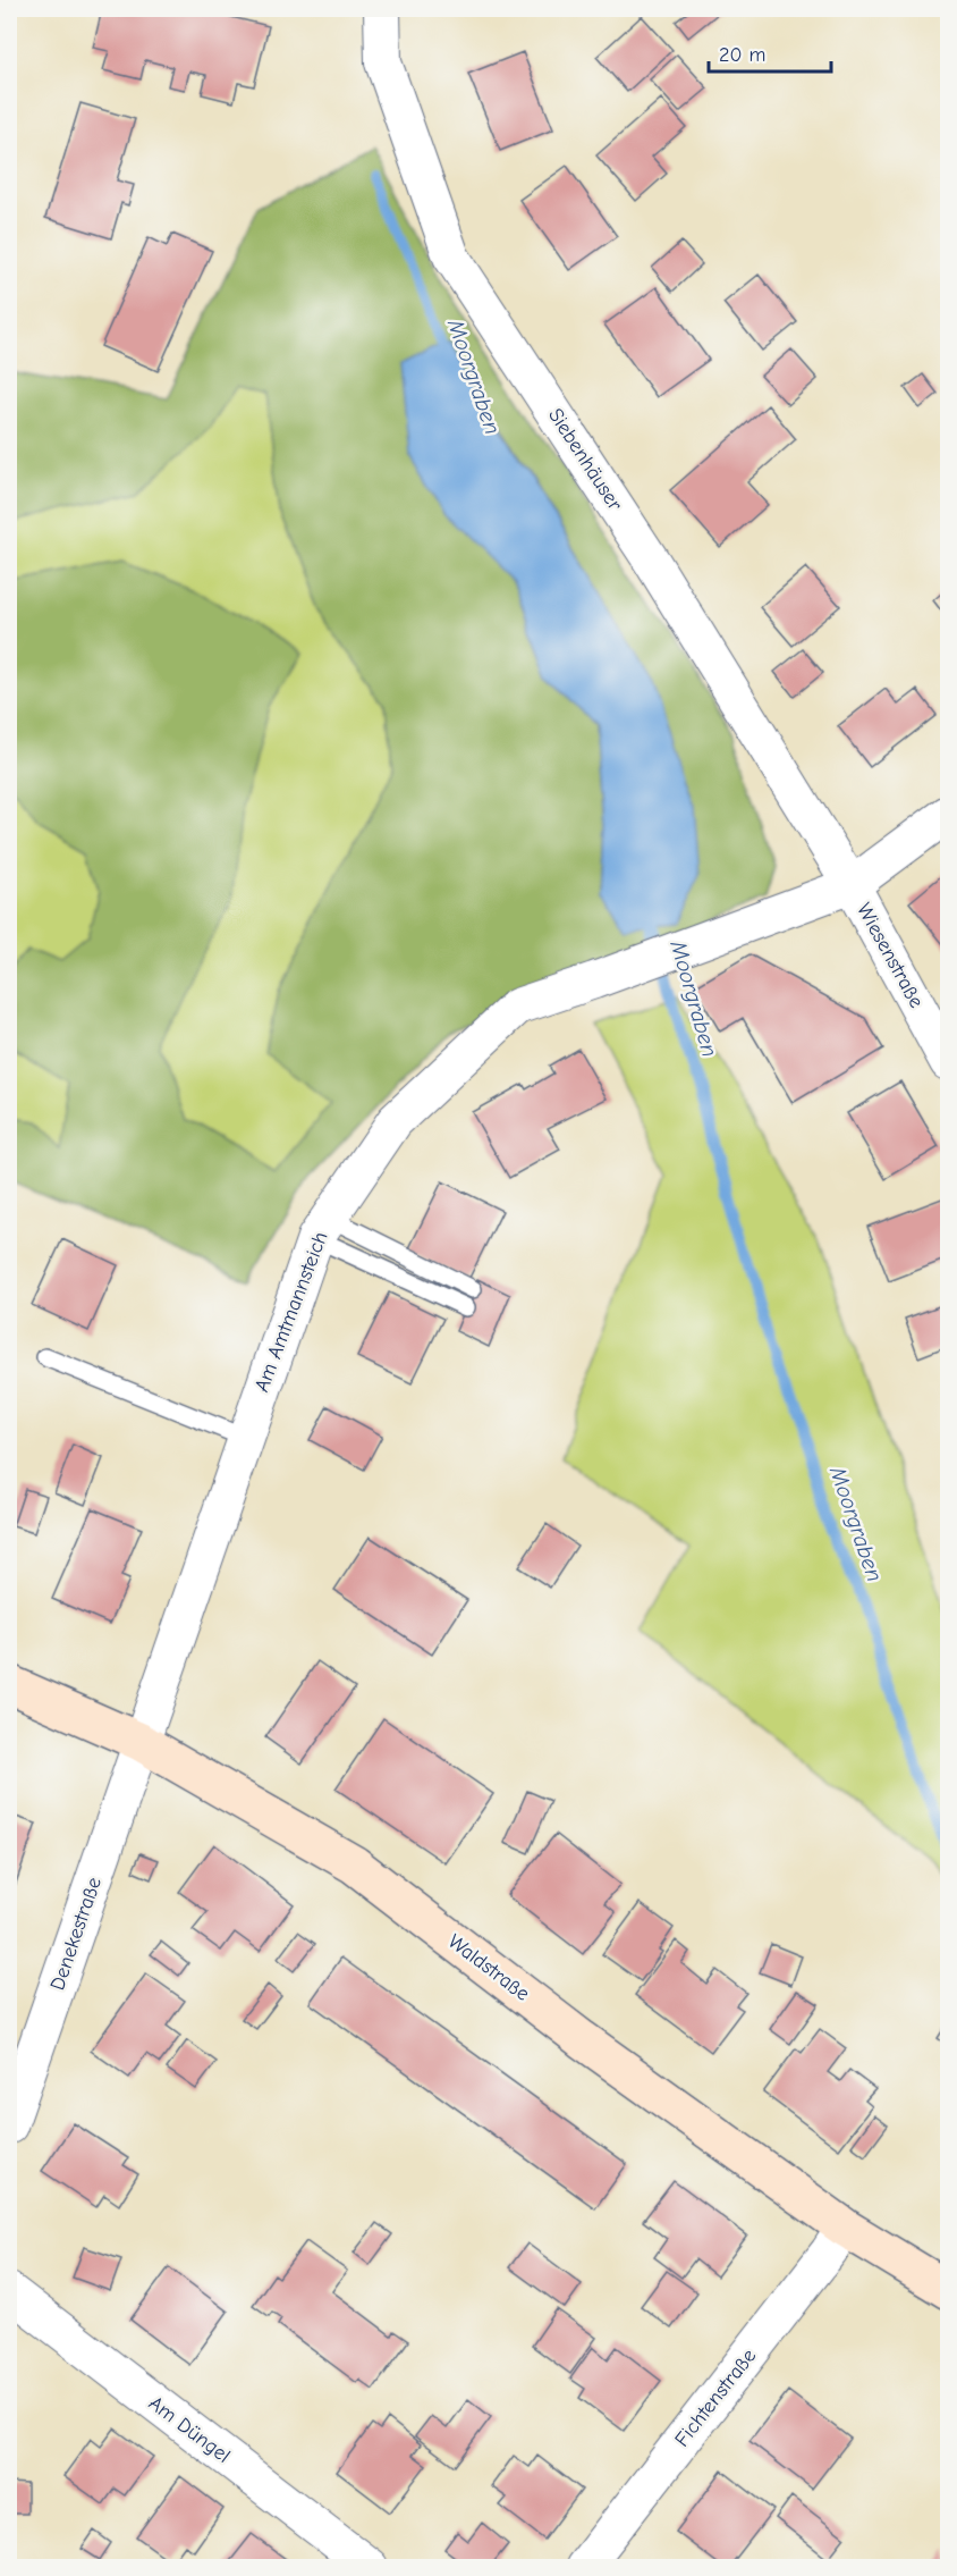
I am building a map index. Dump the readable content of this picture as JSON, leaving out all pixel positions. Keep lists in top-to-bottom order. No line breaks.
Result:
{"streets":{"main road":["Waldstraße"],"street":["Siebenhäuser","Wiesenstraße","Am Amtmannsteich","Denekestraße","Fichtenstraße","Am Düngel"]},"crossings":[["Siebenhäuser","Wiesenstraße"],["Siebenhäuser","Am Amtmannsteich"],["Wiesenstraße","Am Amtmannsteich"],["Am Amtmannsteich","Denekestraße"],["Am Amtmannsteich","Waldstraße"],["Denekestraße","Waldstraße"],["Waldstraße","Fichtenstraße"]],"water":["Moorgraben"],"scale_bar":"20 m"}
